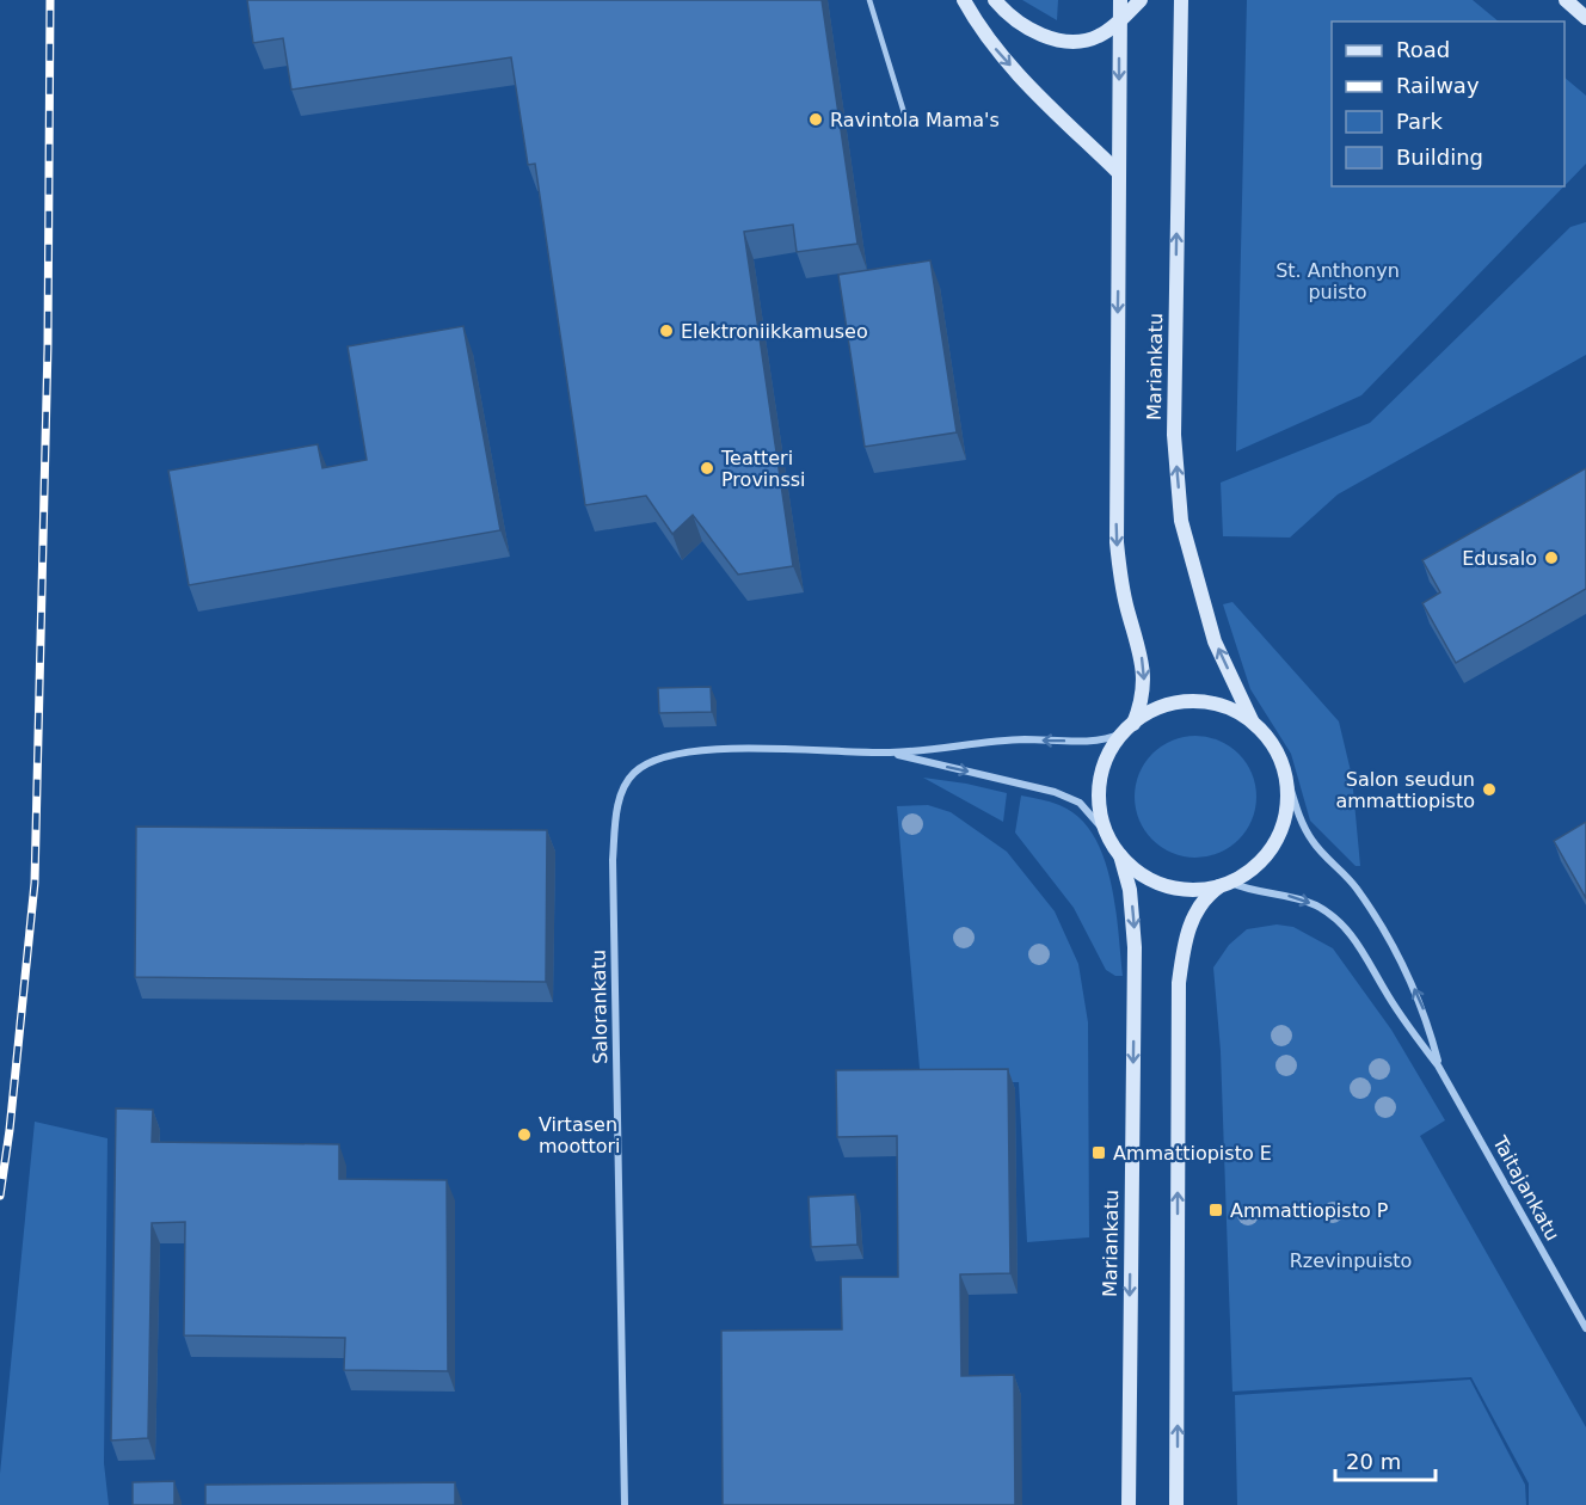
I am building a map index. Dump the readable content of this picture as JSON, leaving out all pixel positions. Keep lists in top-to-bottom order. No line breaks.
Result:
{"streets":{"main road":["Mariankatu"],"street":["Salorankatu","Taitajankatu"]},"crossings":[["Mariankatu","Salorankatu"],["Mariankatu","Taitajankatu"],["Salorankatu","Taitajankatu"]],"parks":["St. Anthonyn puisto","Rzevinpuisto"],"places":{"other":["Ravintola Mama's","Elektroniikkamuseo","Teatteri Provinssi","Edusalo","Salon seudun ammattiopisto","Virtasen moottori"],"transit":["Ammattiopisto E","Ammattiopisto P"]},"legend":["Road","Railway","Park","Building"],"scale_bar":"20 m"}
